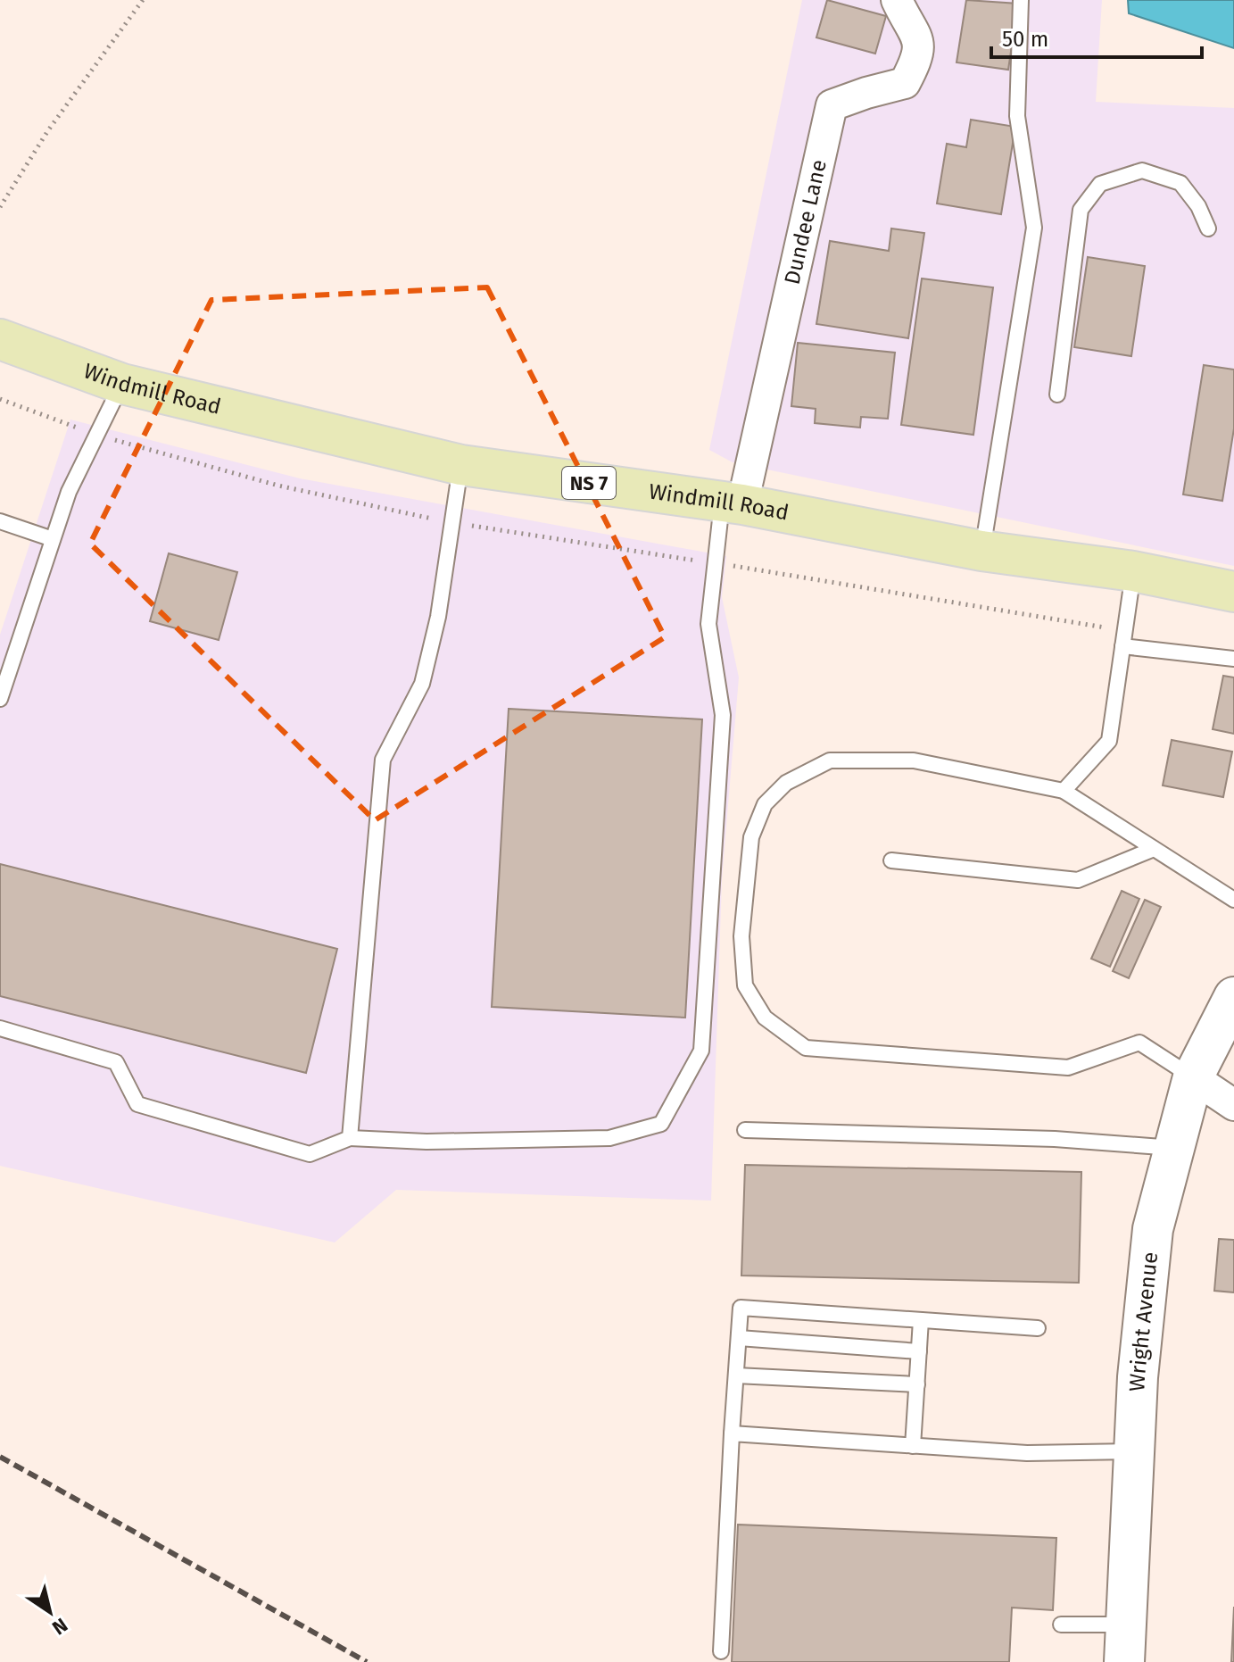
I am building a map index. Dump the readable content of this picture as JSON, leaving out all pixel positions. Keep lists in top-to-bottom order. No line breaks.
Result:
{"streets":{"main road":["Windmill Road","NS 7","Wright Avenue"],"street":["Dundee Lane"]},"crossings":[["Dundee Lane","Windmill Road"]],"scale_bar":"50 m","north":"bottom right"}
